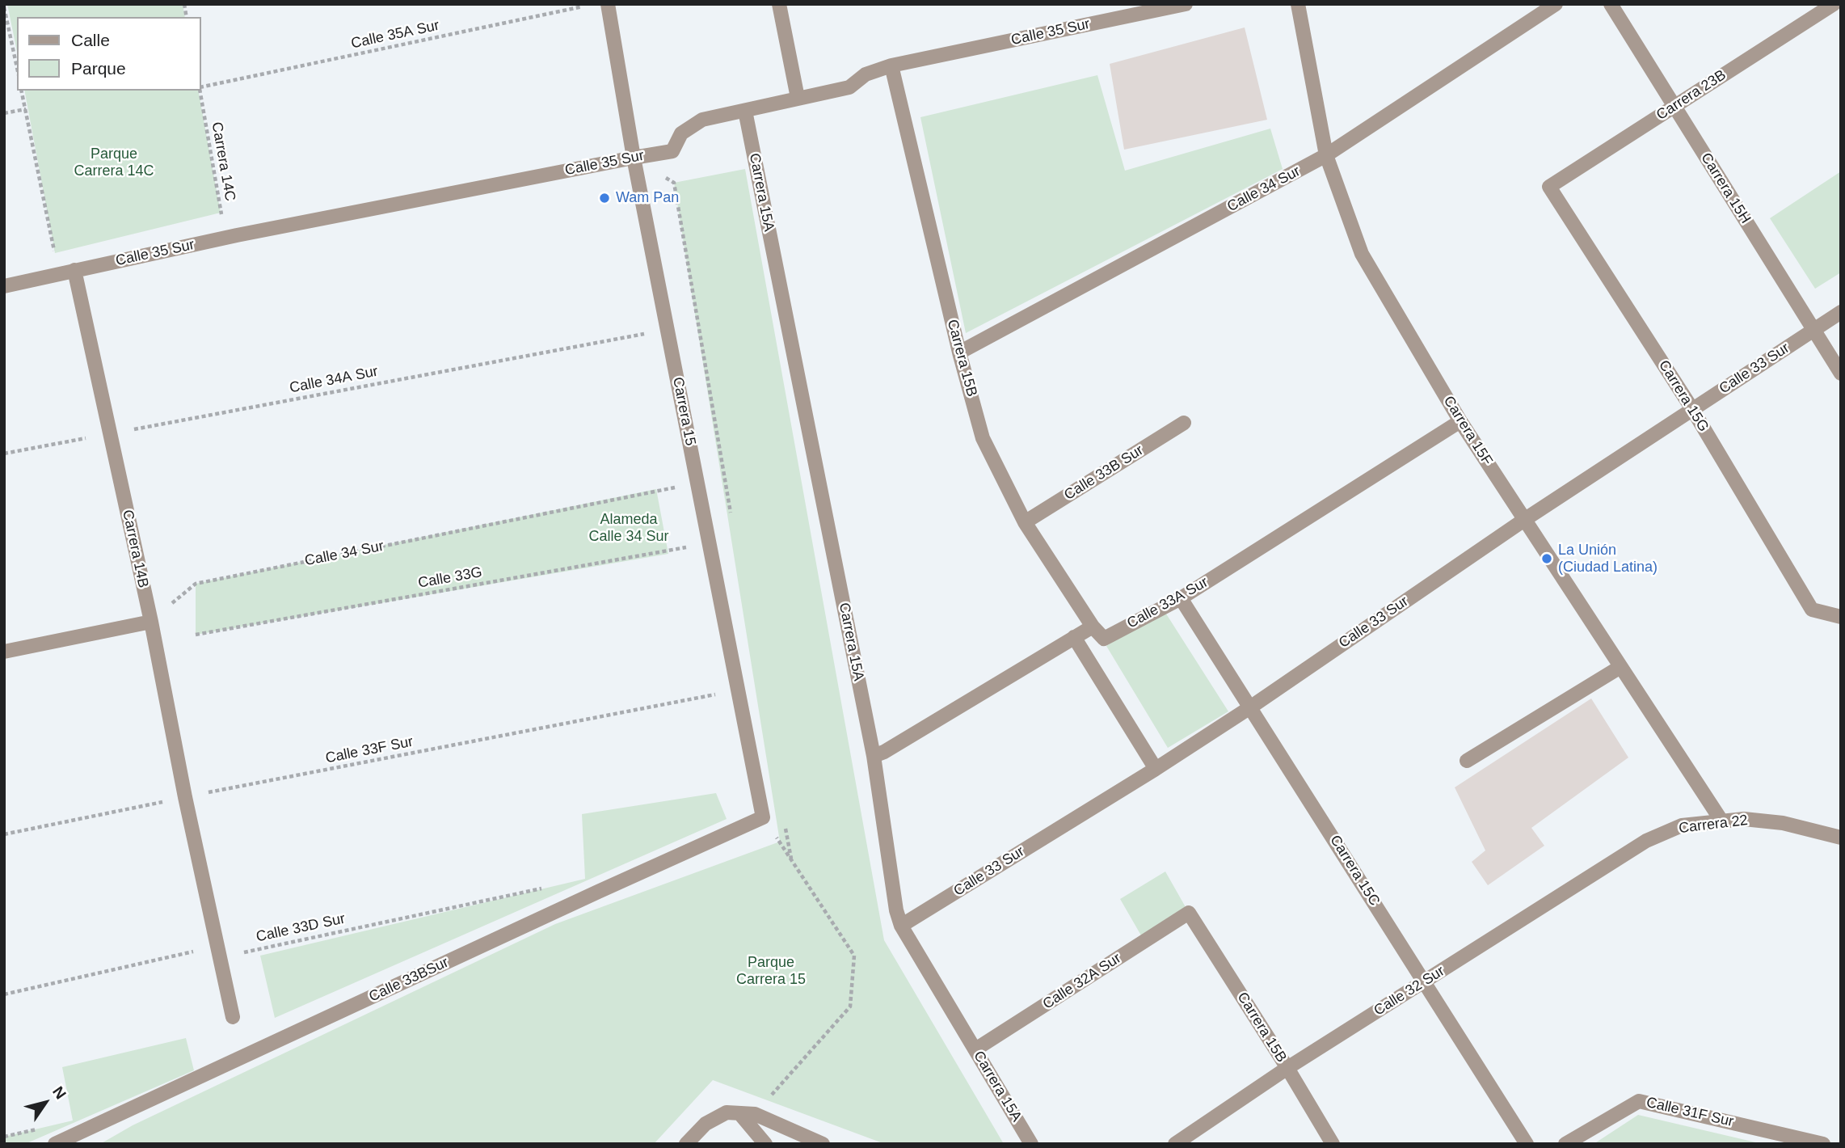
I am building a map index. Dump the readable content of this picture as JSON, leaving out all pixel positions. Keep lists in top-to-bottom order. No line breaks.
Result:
{"streets":{"street":["Calle 35 Sur","Carrera 23B","Carrera 15H","Calle 34 Sur","Carrera 15A","Carrera 15B","Calle 33 Sur","Carrera 15G","Carrera 15","Carrera 15F","Calle 33B Sur","Carrera 14B","Calle 33A Sur","Carrera 22","Carrera 15C","Calle 33BSur","Calle 32A Sur","Calle 32 Sur","Calle 31F Sur"],"path":["Calle 35A Sur","Carrera 14C","Calle 34A Sur","Calle 33G","Calle 33F Sur","Calle 33D Sur"]},"crossings":[["Calle 35 Sur","Carrera 14C"],["Calle 35 Sur","Carrera 15A"],["Calle 35 Sur","Carrera 15B"],["Calle 35 Sur","Carrera 15"],["Calle 35 Sur","Carrera 14B"],["Carrera 23B","Carrera 15H"],["Carrera 23B","Carrera 15G"],["Carrera 15H","Calle 33 Sur"],["Calle 34 Sur","Carrera 15B"],["Calle 34 Sur","Carrera 15"],["Calle 34 Sur","Carrera 15F"],["Calle 34 Sur","Carrera 14B"],["Carrera 15A","Calle 33 Sur"],["Carrera 15A","Calle 32A Sur"],["Carrera 15B","Calle 33B Sur"],["Carrera 15B","Calle 33A Sur"],["Carrera 15B","Calle 32A Sur"],["Carrera 15B","Calle 32 Sur"],["Calle 33 Sur","Carrera 15G"],["Calle 33 Sur","Carrera 15F"],["Calle 33 Sur","Carrera 15C"],["Calle 34A Sur","Carrera 15"],["Calle 34A Sur","Carrera 14B"],["Carrera 15","Calle 33G"],["Carrera 15","Calle 33F Sur"],["Carrera 15","Calle 33BSur"],["Carrera 15F","Calle 33A Sur"],["Carrera 15F","Carrera 22"],["Carrera 14B","Calle 33F Sur"],["Carrera 14B","Calle 33D Sur"],["Calle 33A Sur","Carrera 15C"],["Carrera 22","Calle 32 Sur"],["Carrera 15C","Calle 32 Sur"]],"parks":["Parque Carrera 14C","Alameda Calle 34 Sur","Parque Carrera 15"],"places":["Wam Pan","La Unión (Ciudad Latina)"],"legend":["Calle","Parque"],"north":"top right"}
